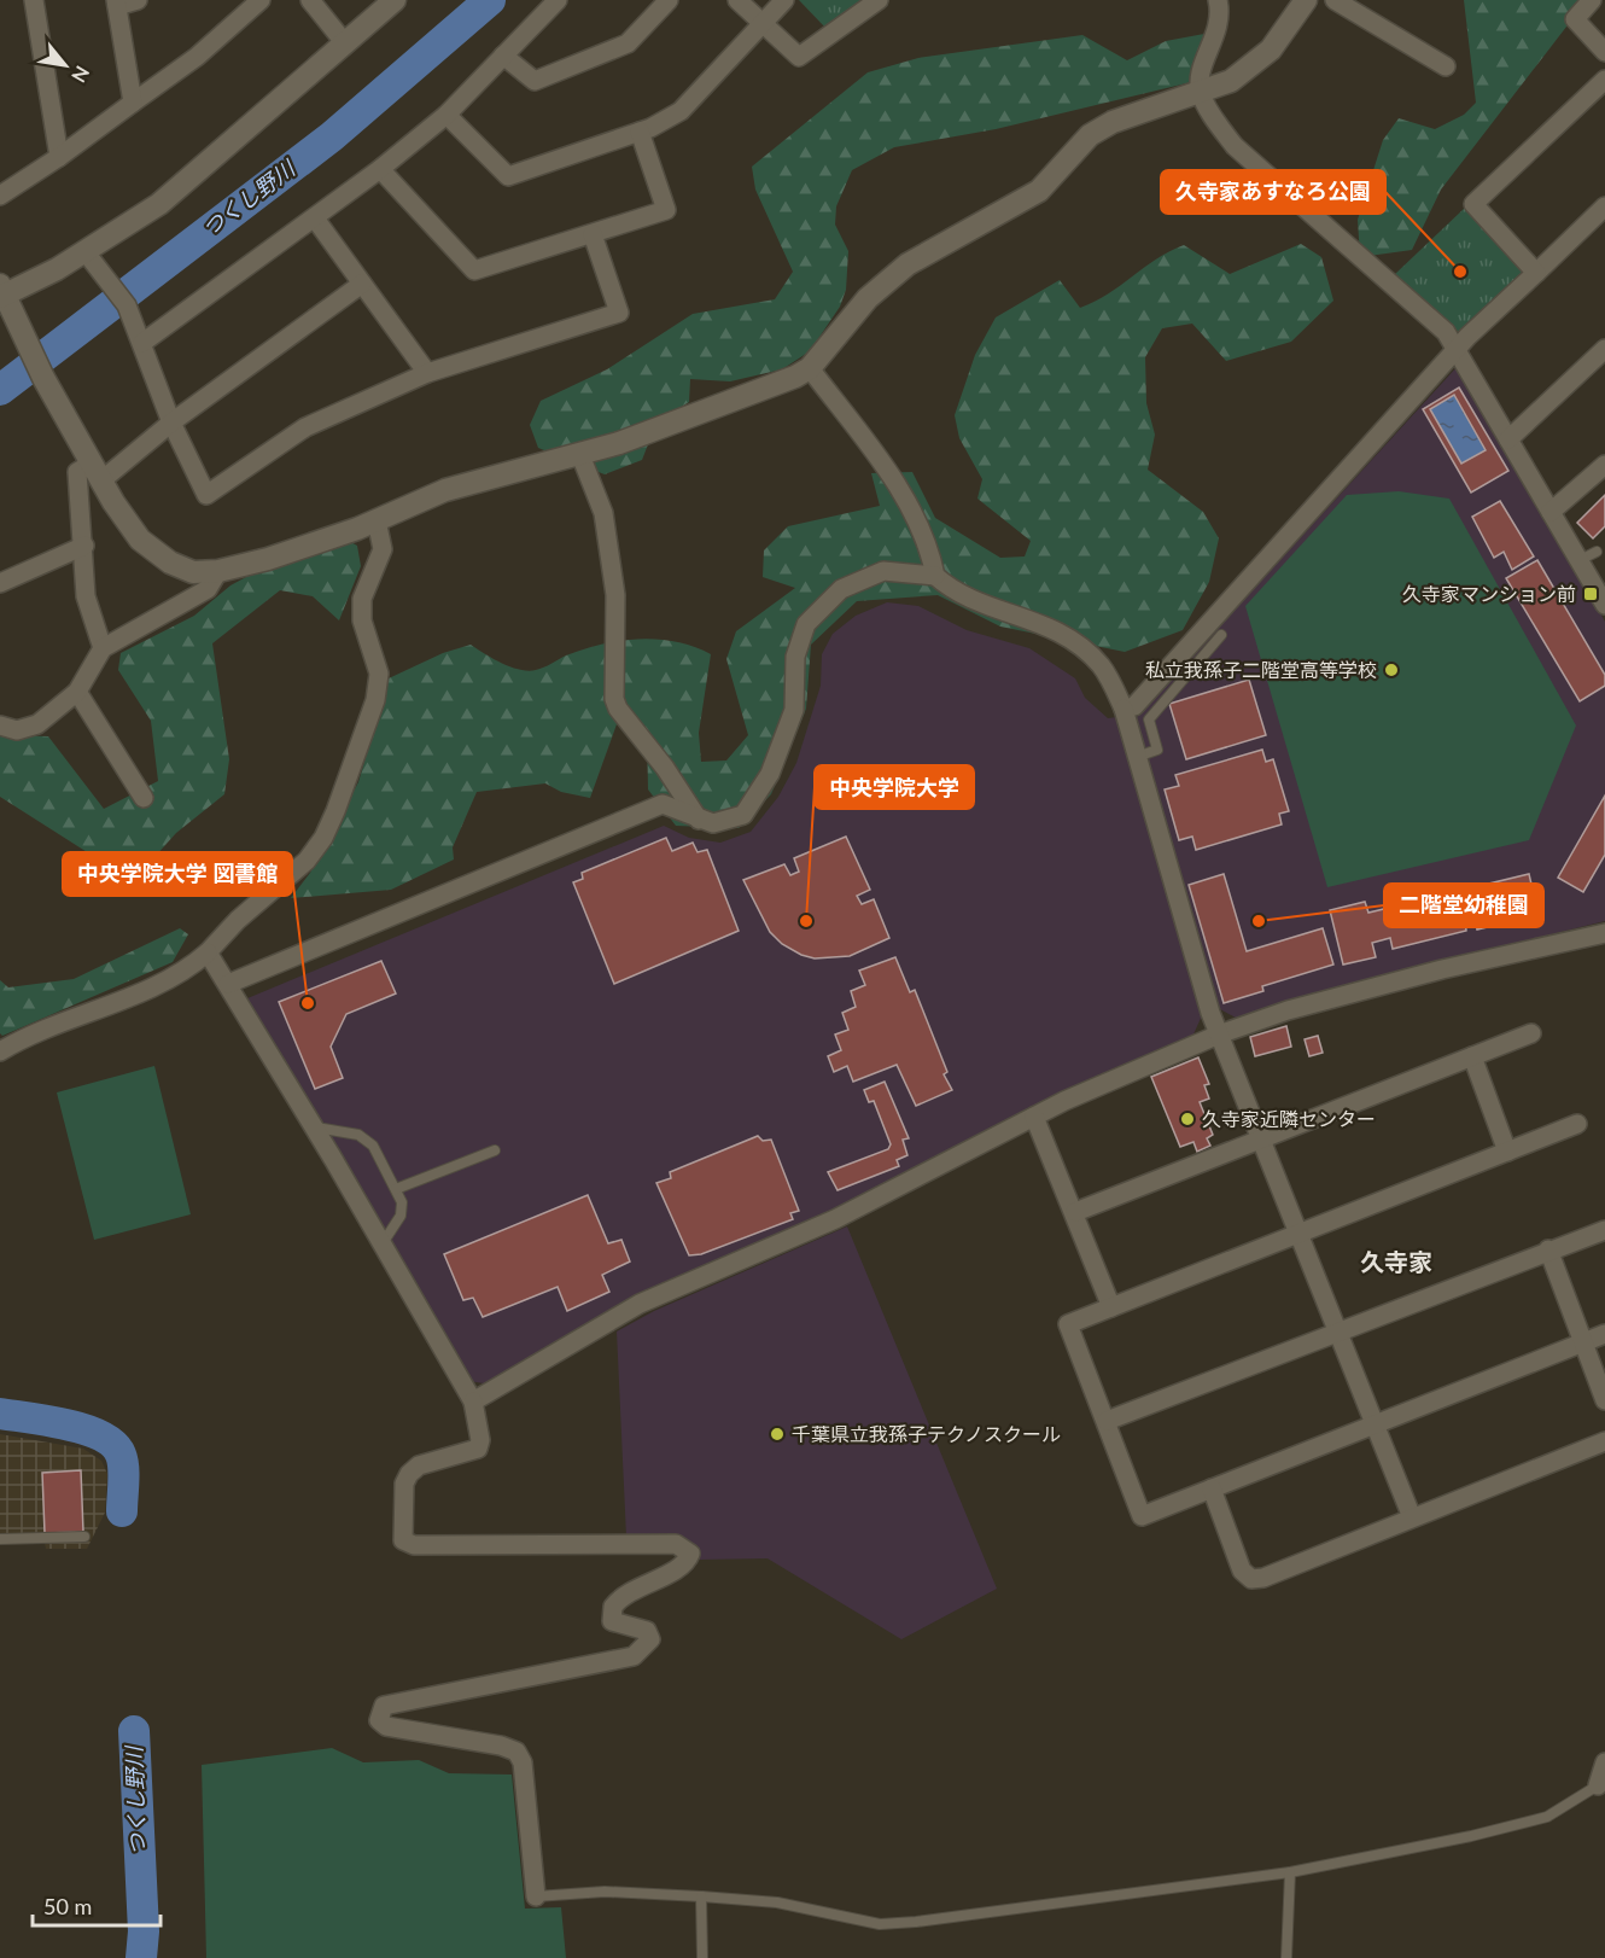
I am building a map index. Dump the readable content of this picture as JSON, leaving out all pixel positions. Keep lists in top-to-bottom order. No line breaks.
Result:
{"districts":["久寺家"],"water":["つくし野川"],"places":{"other":["久寺家あすなろ公園","私立我孫子二階堂高等学校","中央学院大学","二階堂幼稚園","中央学院大学 図書館","久寺家近隣センター","千葉県立我孫子テクノスクール"],"transit":["久寺家マンション前"]},"scale_bar":"50 m","north":"bottom right"}
